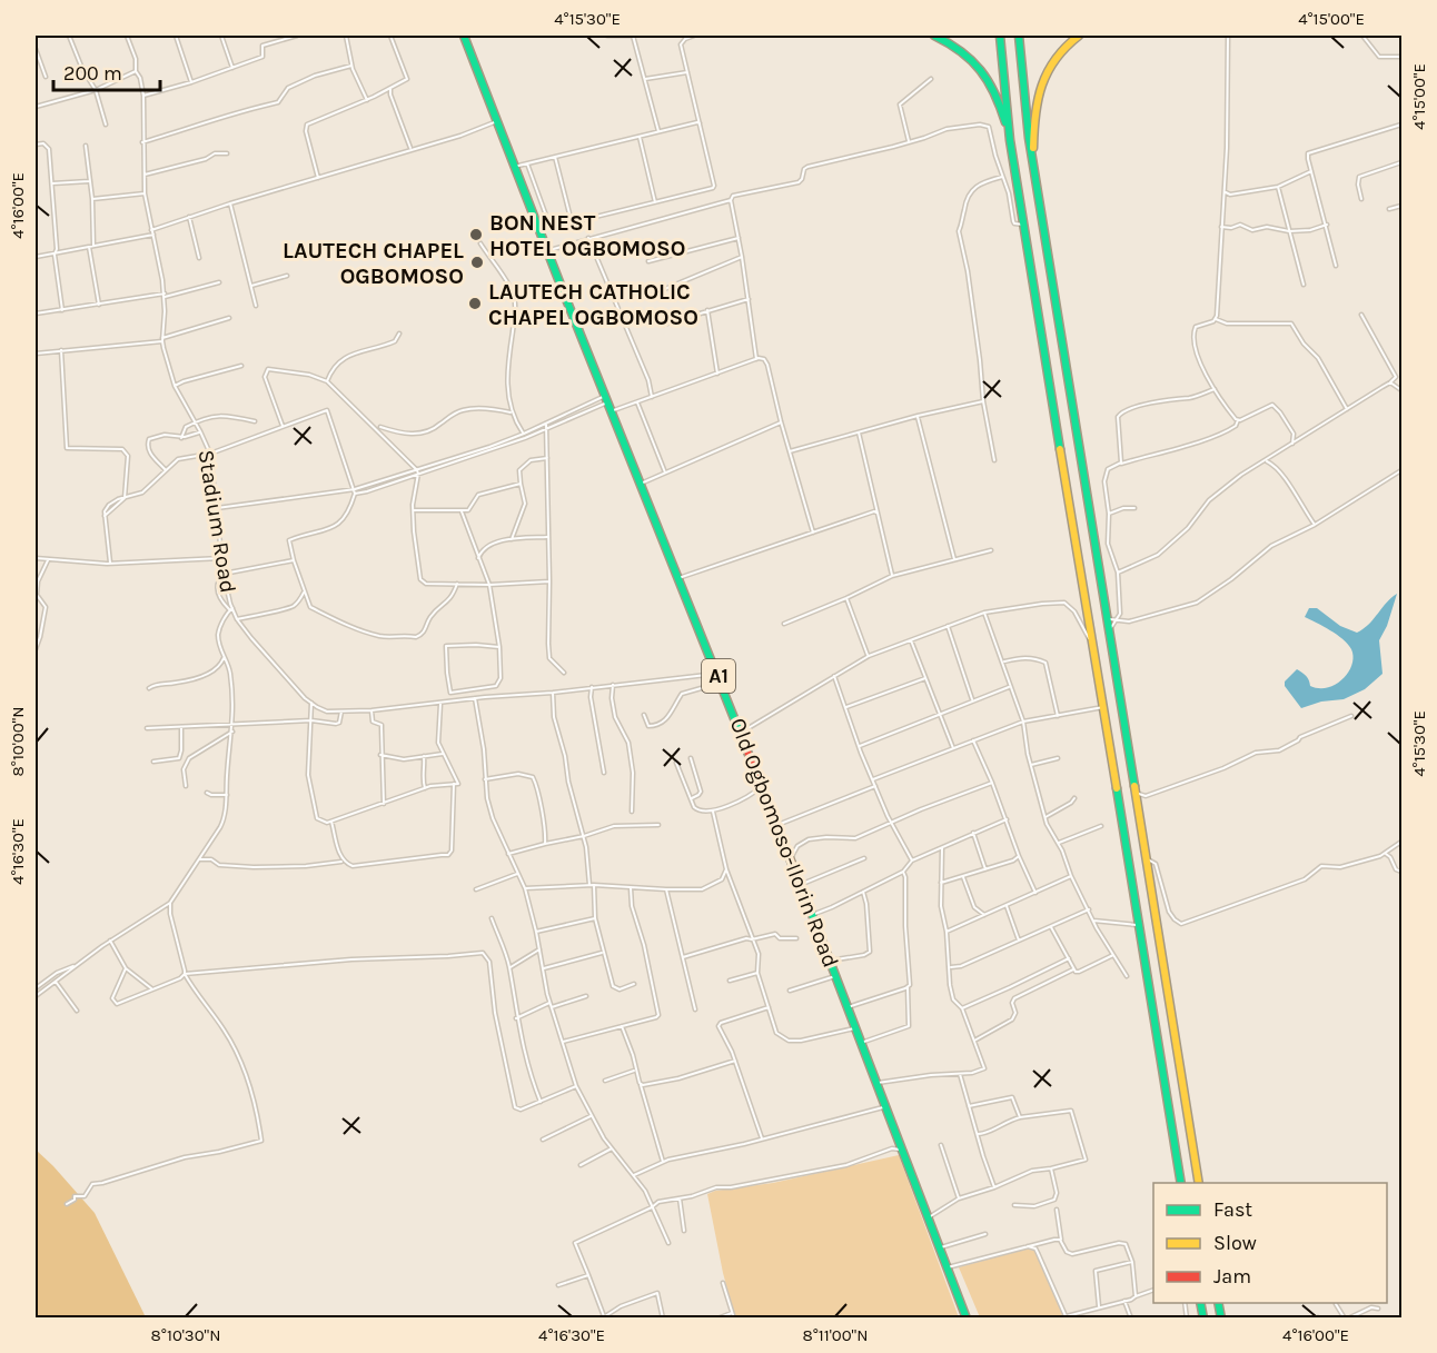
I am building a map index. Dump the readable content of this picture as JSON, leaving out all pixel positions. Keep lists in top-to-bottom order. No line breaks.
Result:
{"streets":{"highway":["A1","Old Ogbomoso-Ilorin Road"],"street":["Stadium Road"]},"places":["BON NEST HOTEL OGBOMOSO","LAUTECH CHAPEL OGBOMOSO","LAUTECH CATHOLIC CHAPEL OGBOMOSO"],"legend":["Fast","Slow","Jam"],"scale_bar":"200 m","coordinates":["4°15'30\"E","4°15'00\"E","4°16'00\"E","8°10'00\"N","4°16'30\"E","8°10'30\"N","8°11'00\"N"]}
